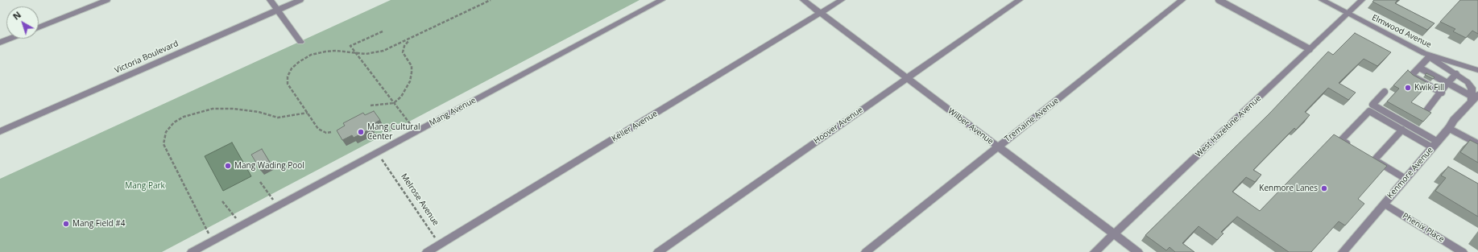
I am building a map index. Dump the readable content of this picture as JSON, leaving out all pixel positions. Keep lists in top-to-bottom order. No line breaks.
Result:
{"streets":{"street":["Elmwood Avenue","Victoria Boulevard","Mang Avenue","Tremaine Avenue","Hoover Avenue","Keller Avenue","Wilber Avenue","West Hazeltine Avenue","Kenmore Avenue","Phenix Place"],"path":["Melrose Avenue"]},"crossings":[["Elmwood Avenue","West Hazeltine Avenue"],["Tremaine Avenue","Wilber Avenue"],["Hoover Avenue","Wilber Avenue"],["Keller Avenue","Wilber Avenue"],["Keller Avenue","Melrose Avenue"],["Wilber Avenue","West Hazeltine Avenue"],["Kenmore Avenue","Phenix Place"]],"parks":["Mang Park"],"places":["Kwik Fill","Mang Cultural Center","Mang Wading Pool","Kenmore Lanes","Mang Field #4"],"north":"top left"}
